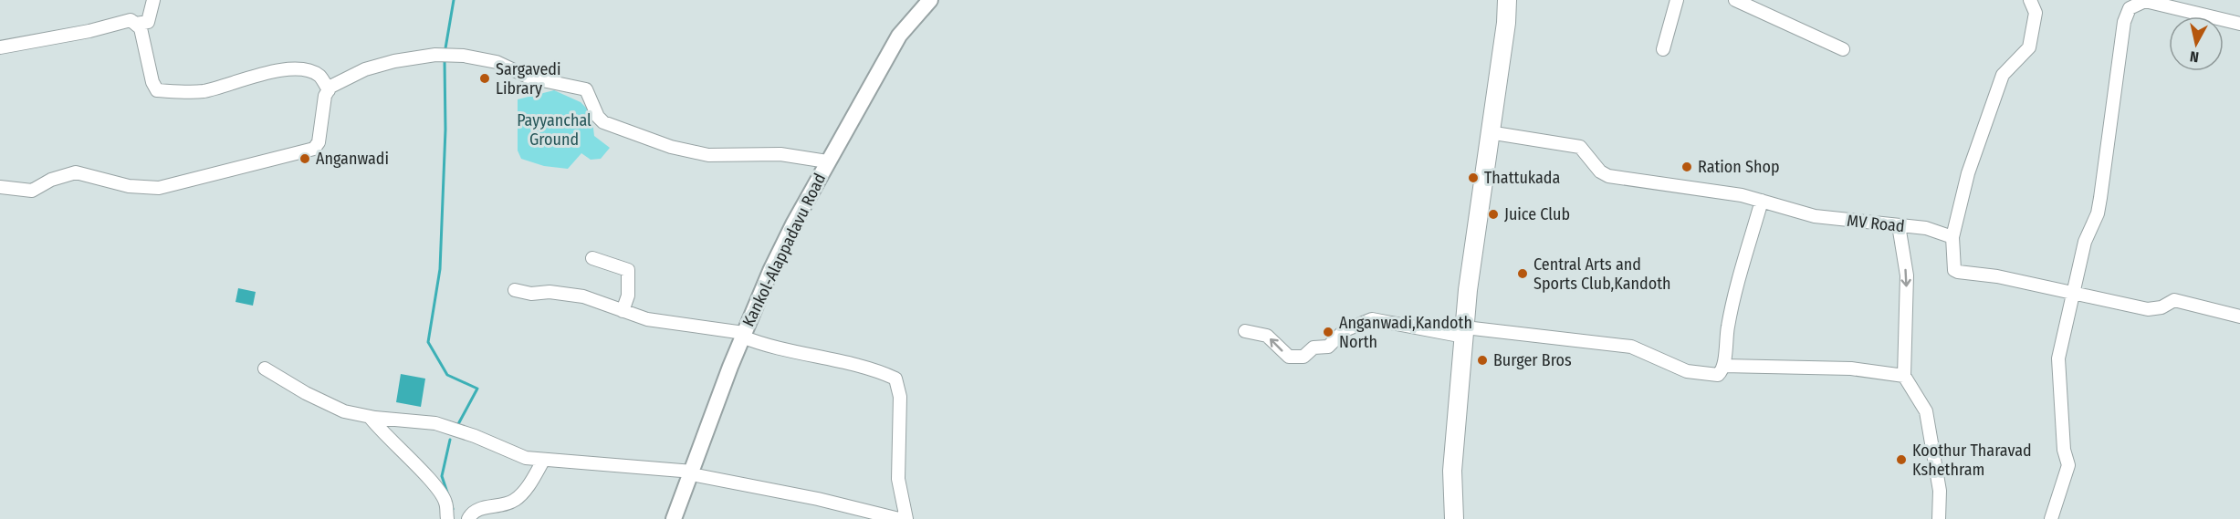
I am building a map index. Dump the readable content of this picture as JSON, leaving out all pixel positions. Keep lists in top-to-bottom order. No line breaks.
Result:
{"streets":{"main road":["Kankol-Alappadavu Road"],"street":["MV Road"]},"parks":["Payyanchal Ground"],"places":["Sargavedi Library","Anganwadi","Ration Shop","Thattukada","Juice Club","Central Arts and Sports Club,Kandoth","Anganwadi,Kandoth North","Burger Bros","Koothur Tharavad Kshethram"],"north":"bottom"}
